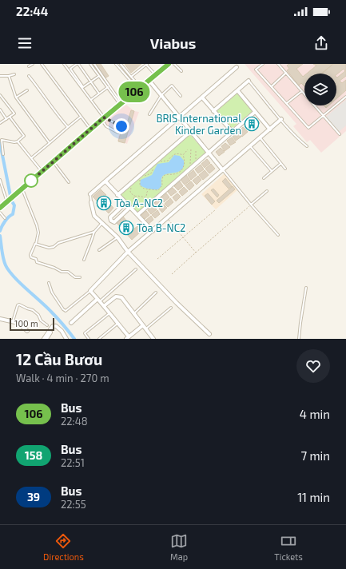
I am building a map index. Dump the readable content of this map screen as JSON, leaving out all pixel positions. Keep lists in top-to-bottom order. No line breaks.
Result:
{"places":{"building":["BRIS International Kinder Garden","Tòa A-NC2","Tòa B-NC2"]},"lines":["bus line 106"],"scale_bar":"100 m","page":{"status":"22:44","header":"Viabus","on_map":"106","scale":"100 m","heading":["12 Cầu Bươu","Walk · 4 min · 270 m"],"list":[{"mark":"106","name":"Bus","note":"22:48","value":"4 min"},{"mark":"158","name":"Bus","note":"22:51","value":"7 min"},{"mark":"39","name":"Bus","note":"22:55","value":"11 min"}],"tabs":["Directions","Map","Tickets"]}}
